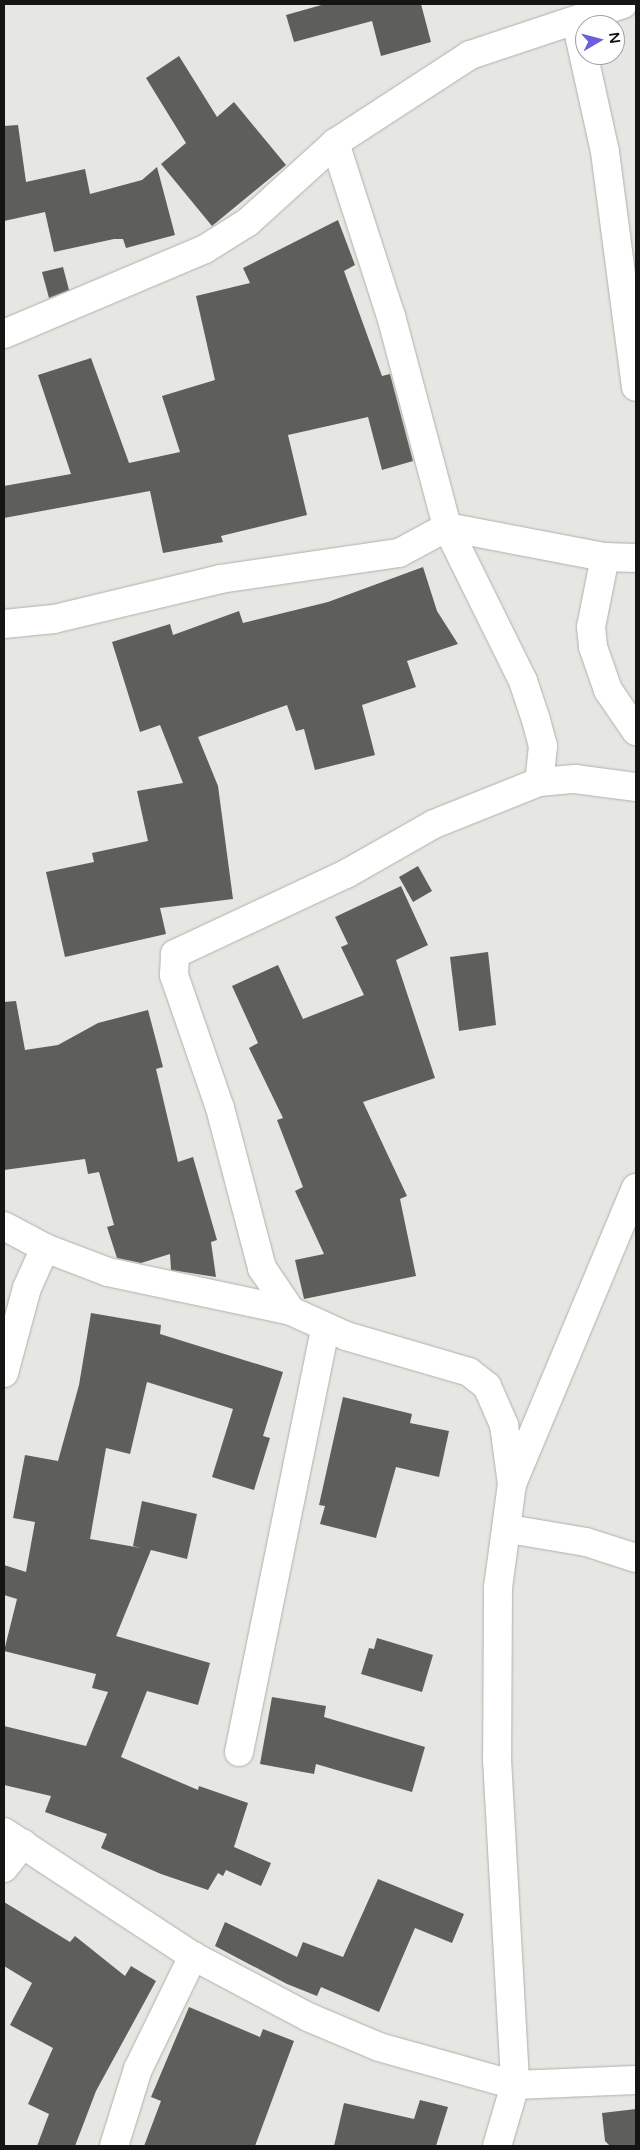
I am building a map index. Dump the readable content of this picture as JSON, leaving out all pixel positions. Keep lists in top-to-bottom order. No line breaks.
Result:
{"north":"right"}
